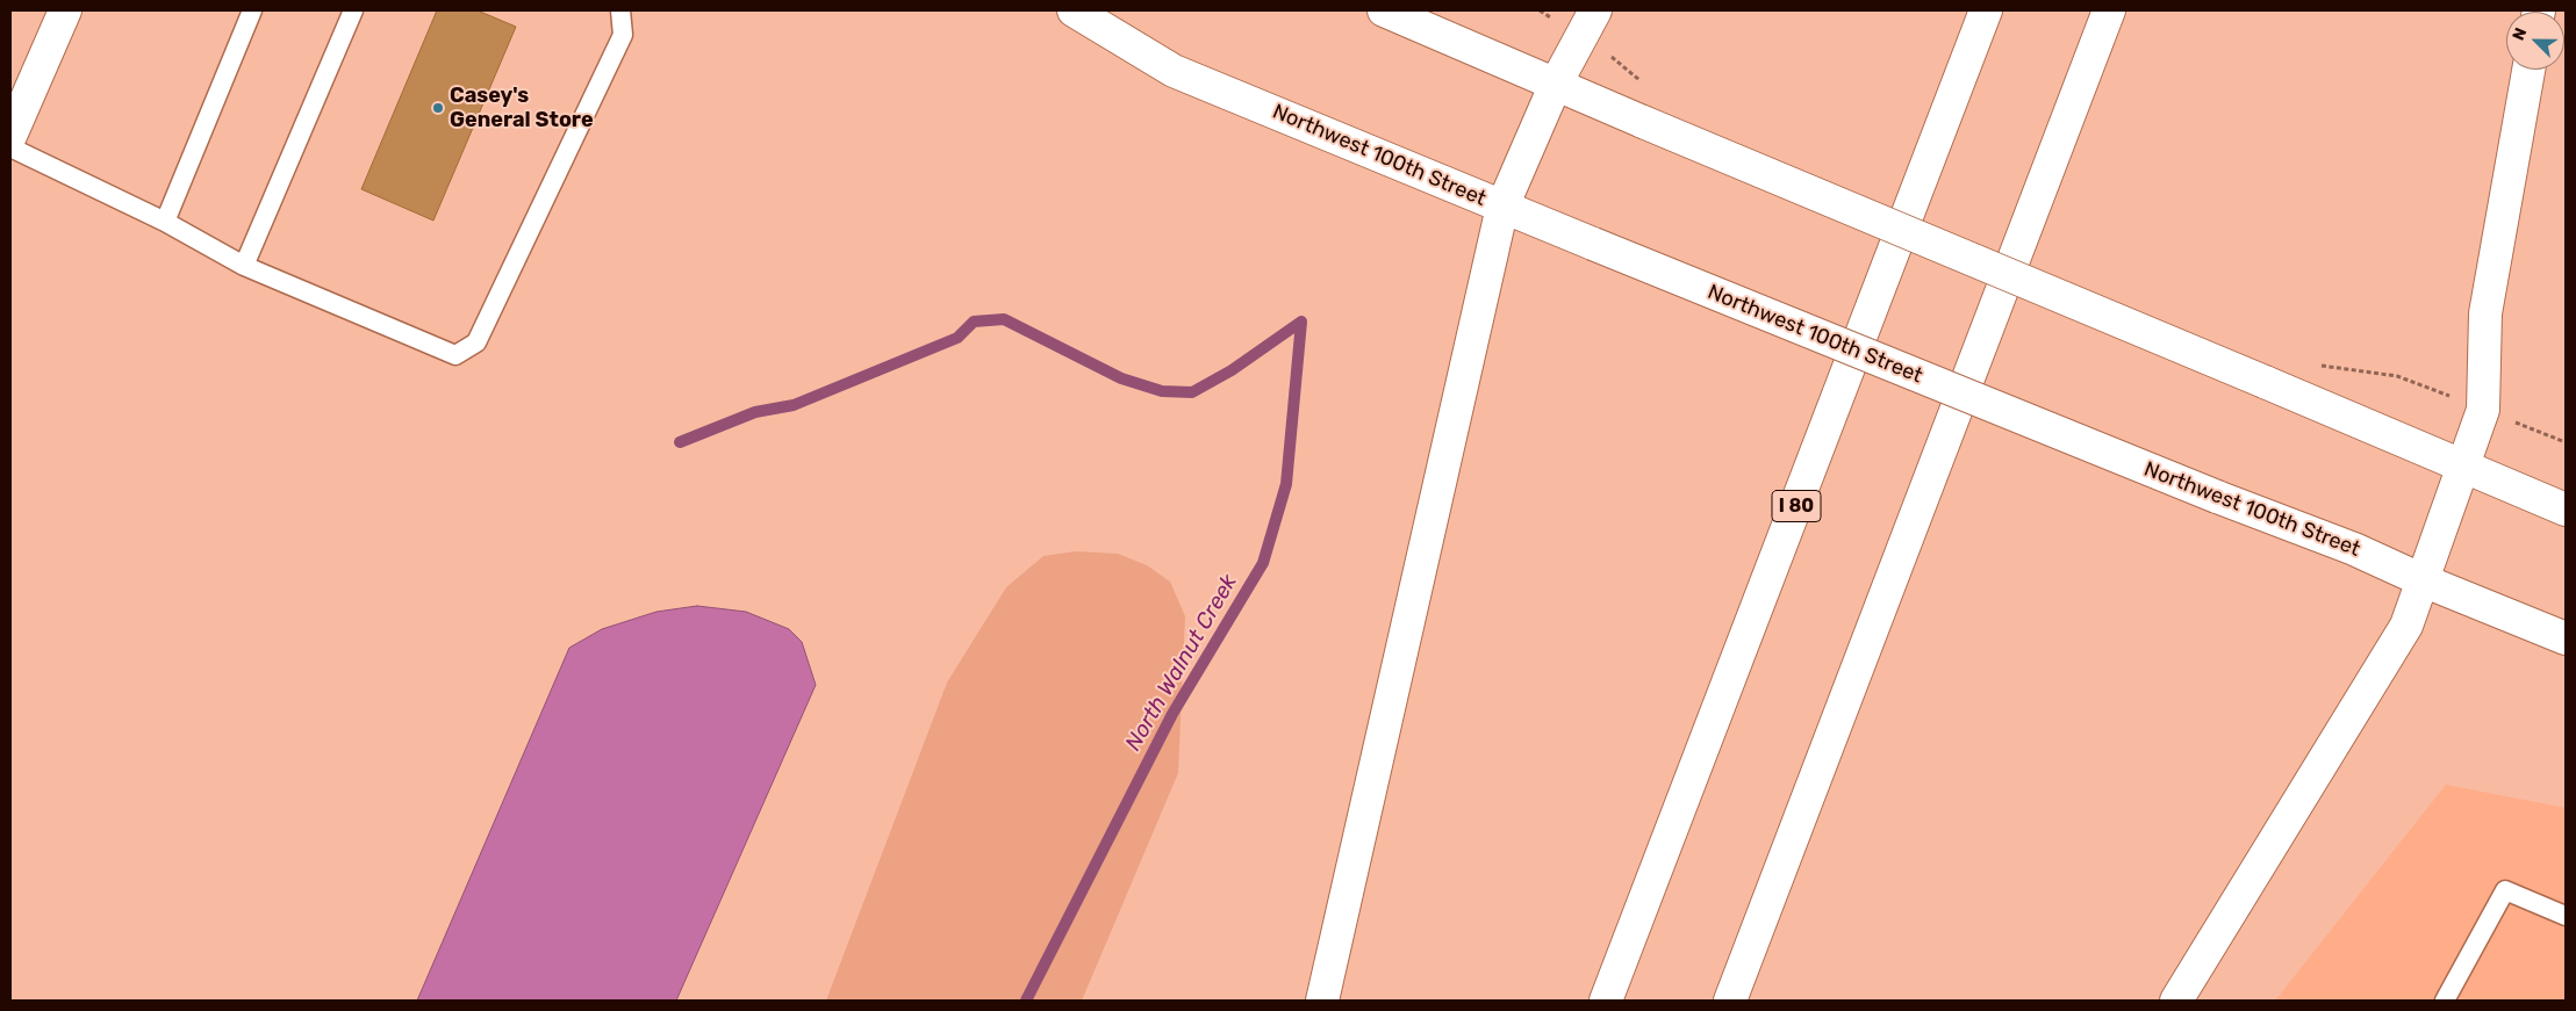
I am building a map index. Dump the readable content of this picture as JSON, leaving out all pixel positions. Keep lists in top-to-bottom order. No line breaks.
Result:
{"streets":{"main road":["Northwest 100th Street","I 80"]},"water":["North Walnut Creek"],"places":["Casey's General Store"],"north":"top left"}
